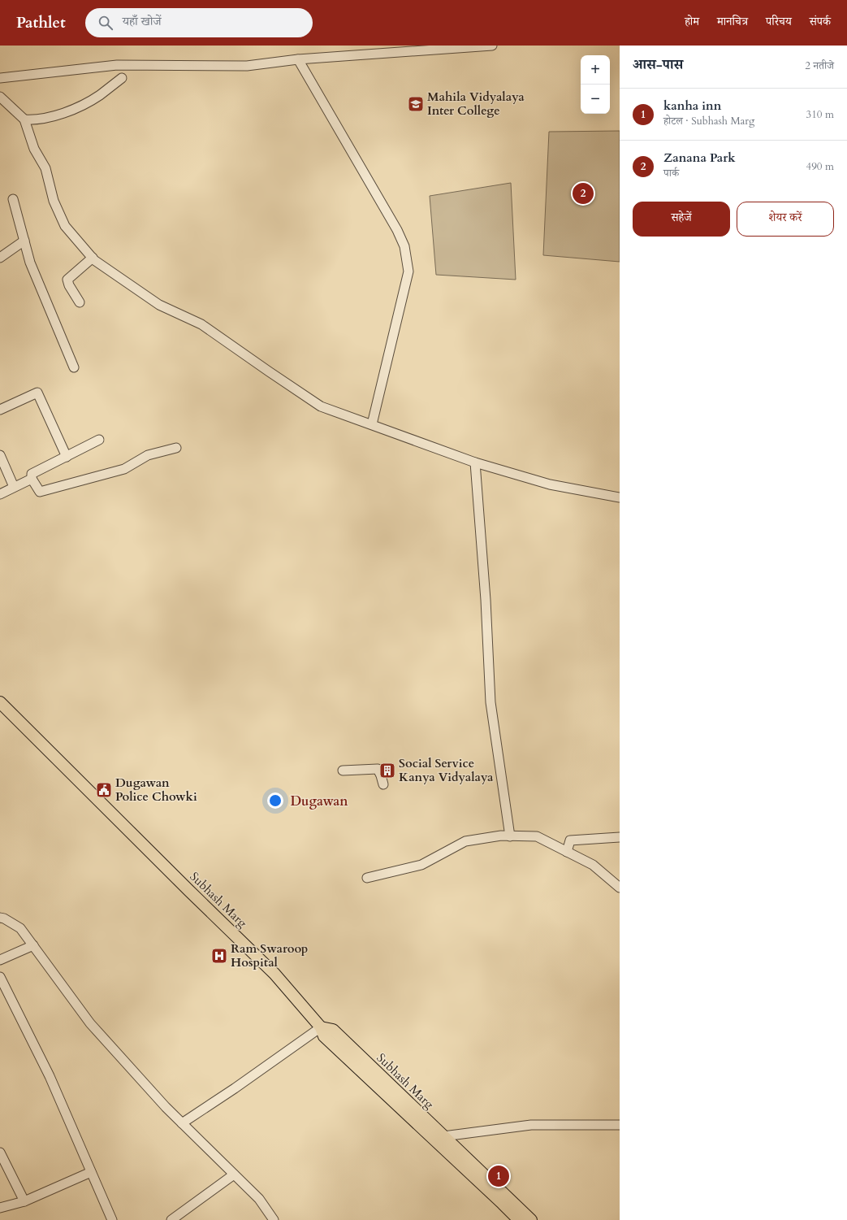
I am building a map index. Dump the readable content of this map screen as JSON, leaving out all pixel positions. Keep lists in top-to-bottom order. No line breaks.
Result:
{"streets":{"main road":["Subhash Marg"]},"districts":["Dugawan"],"places":{"school or university":["Mahila Vidyalaya Inter College"],"building":["Social Service Kanya Vidyalaya"],"public building":["Dugawan Police Chowki"],"hospital":["Ram Swaroop Hospital"]},"page":{"header":"Pathlet","search":"यहाँ खोजें","nav":["होम","मानचित्र","परिचय","संपर्क"],"heading":["आस-पास","2 नतीजे"],"map_buttons":["+","−"],"list":[{"mark":"1","name":"kanha inn","note":"होटल · Subhash Marg","value":"310 m"},{"mark":"2","name":"Zanana Park","note":"पार्क","value":"490 m"}],"pins":["2","1"],"buttons":["सहेजें","शेयर करें"]}}
